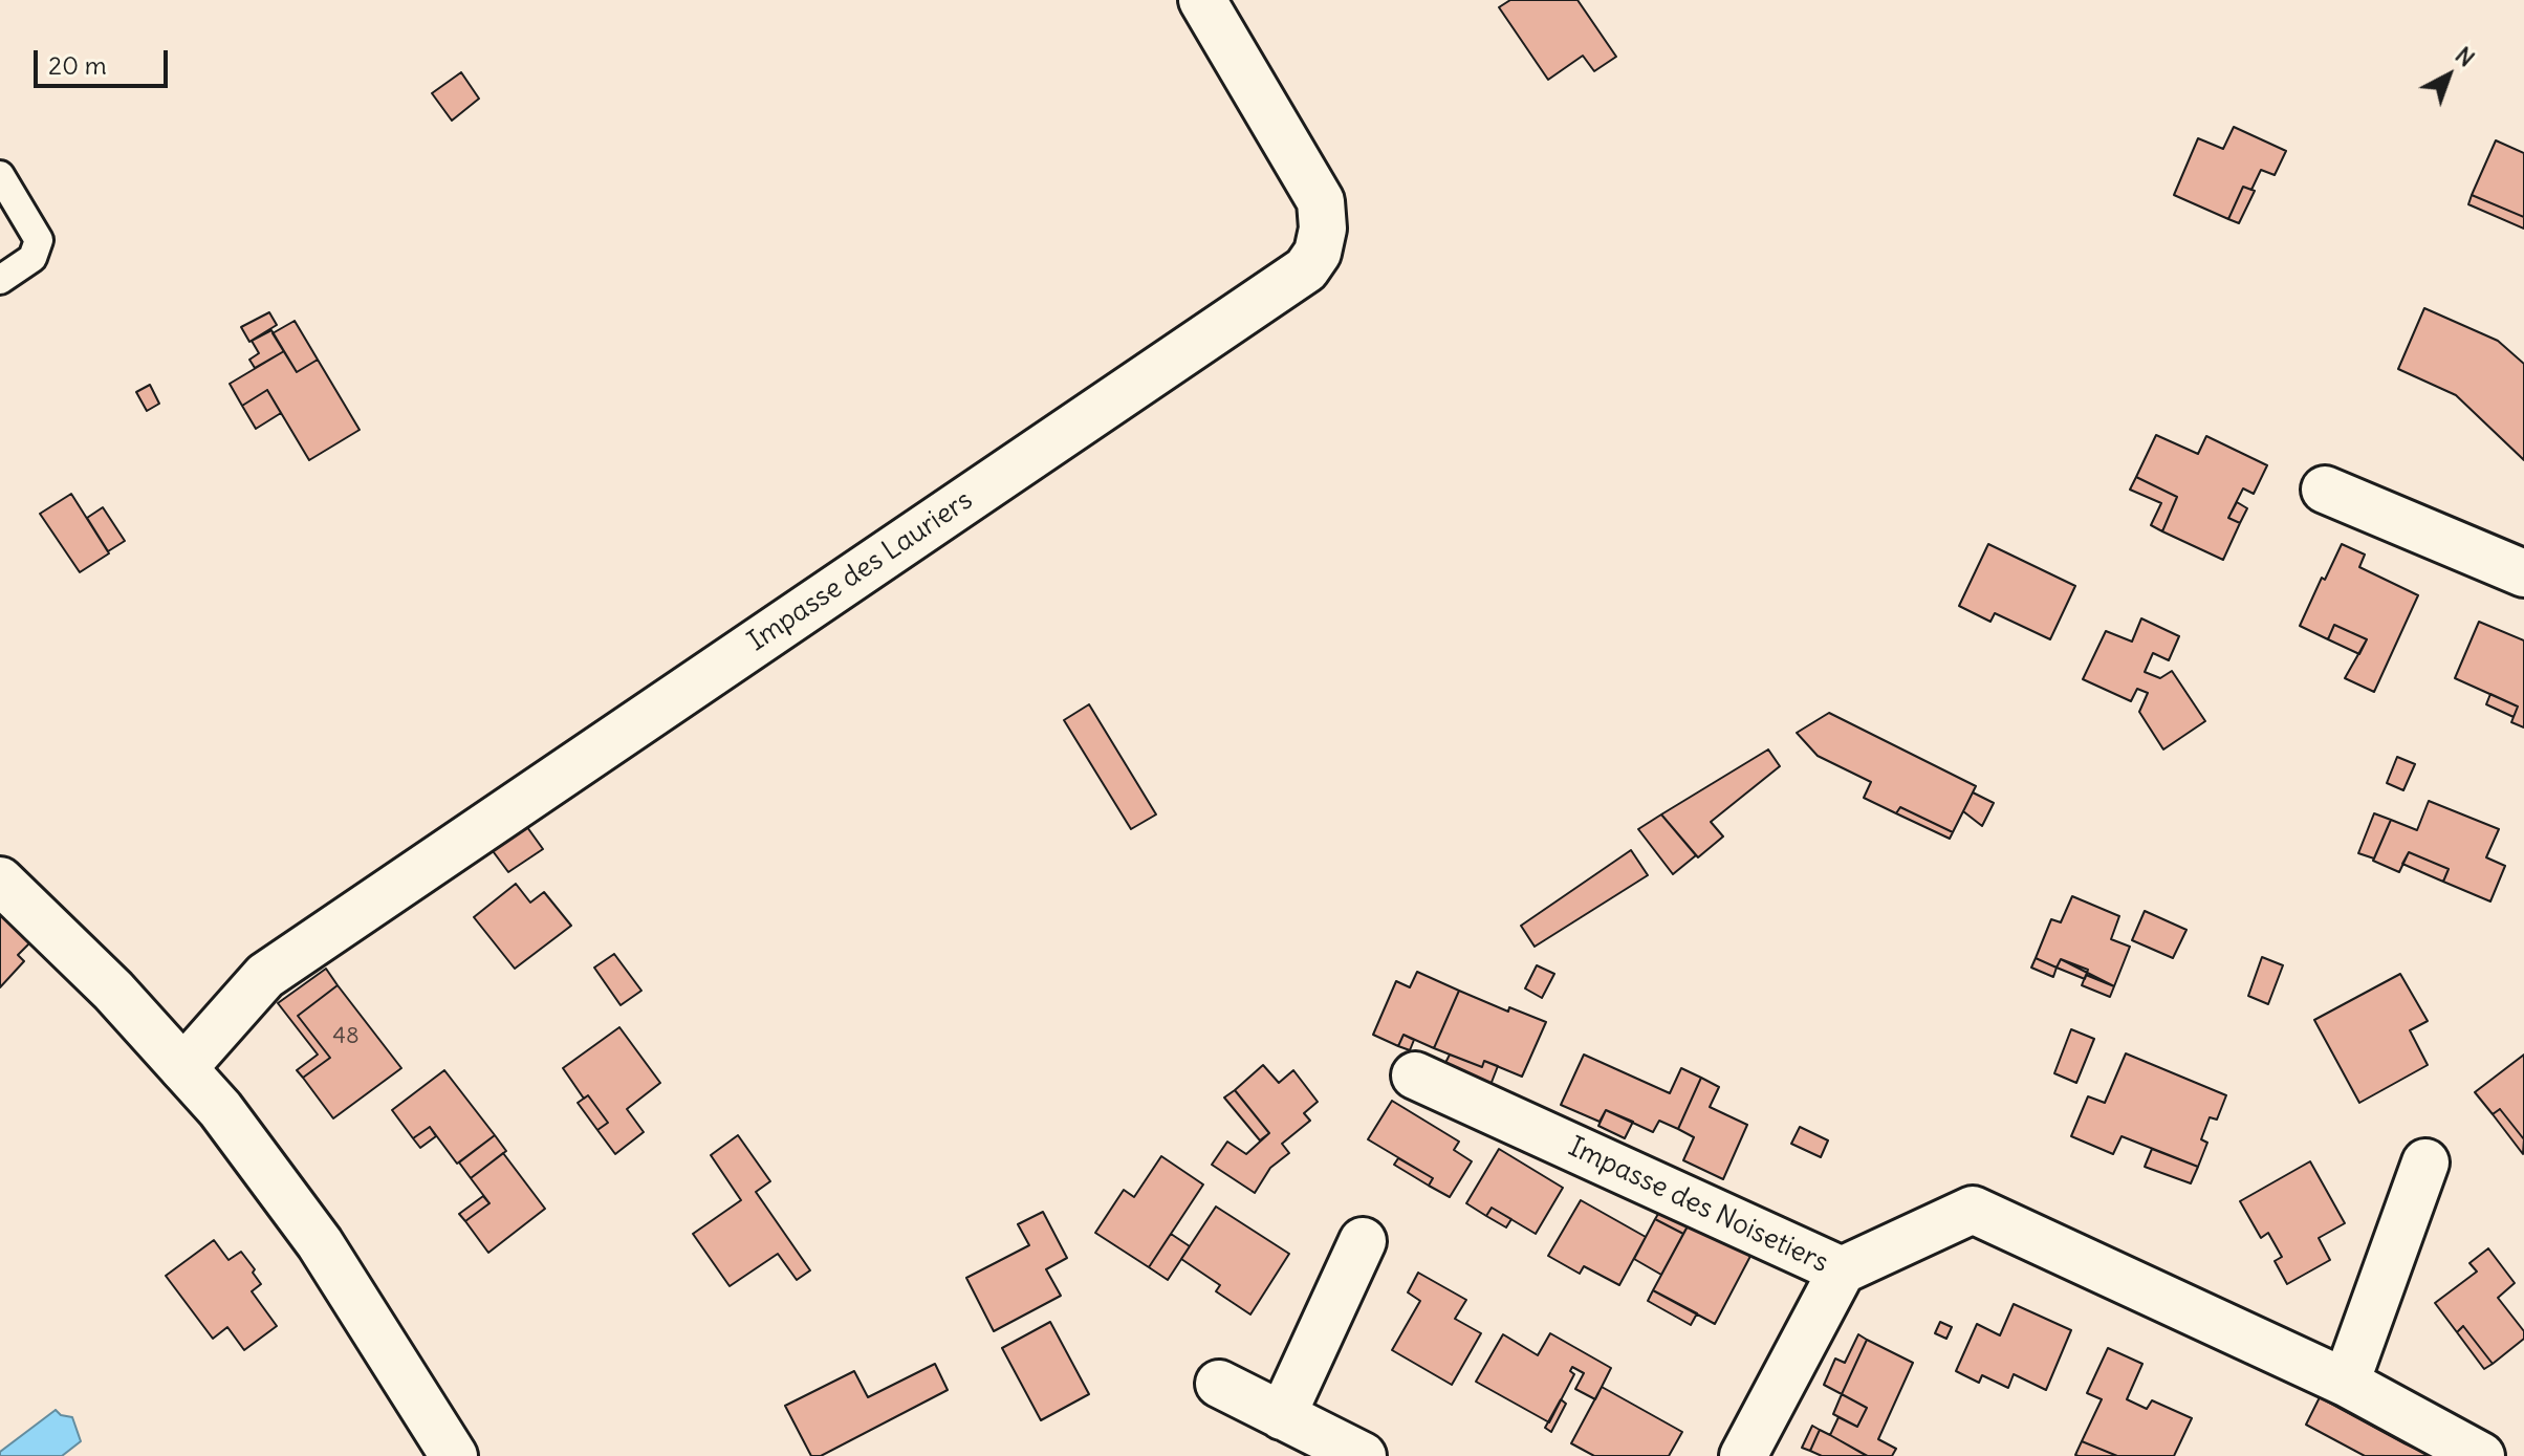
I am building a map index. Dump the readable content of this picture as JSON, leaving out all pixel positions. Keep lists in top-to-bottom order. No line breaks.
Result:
{"streets":{"street":["Impasse des Lauriers","Impasse des Noisetiers"]},"house_numbers":["48"],"scale_bar":"20 m","north":"top right"}
